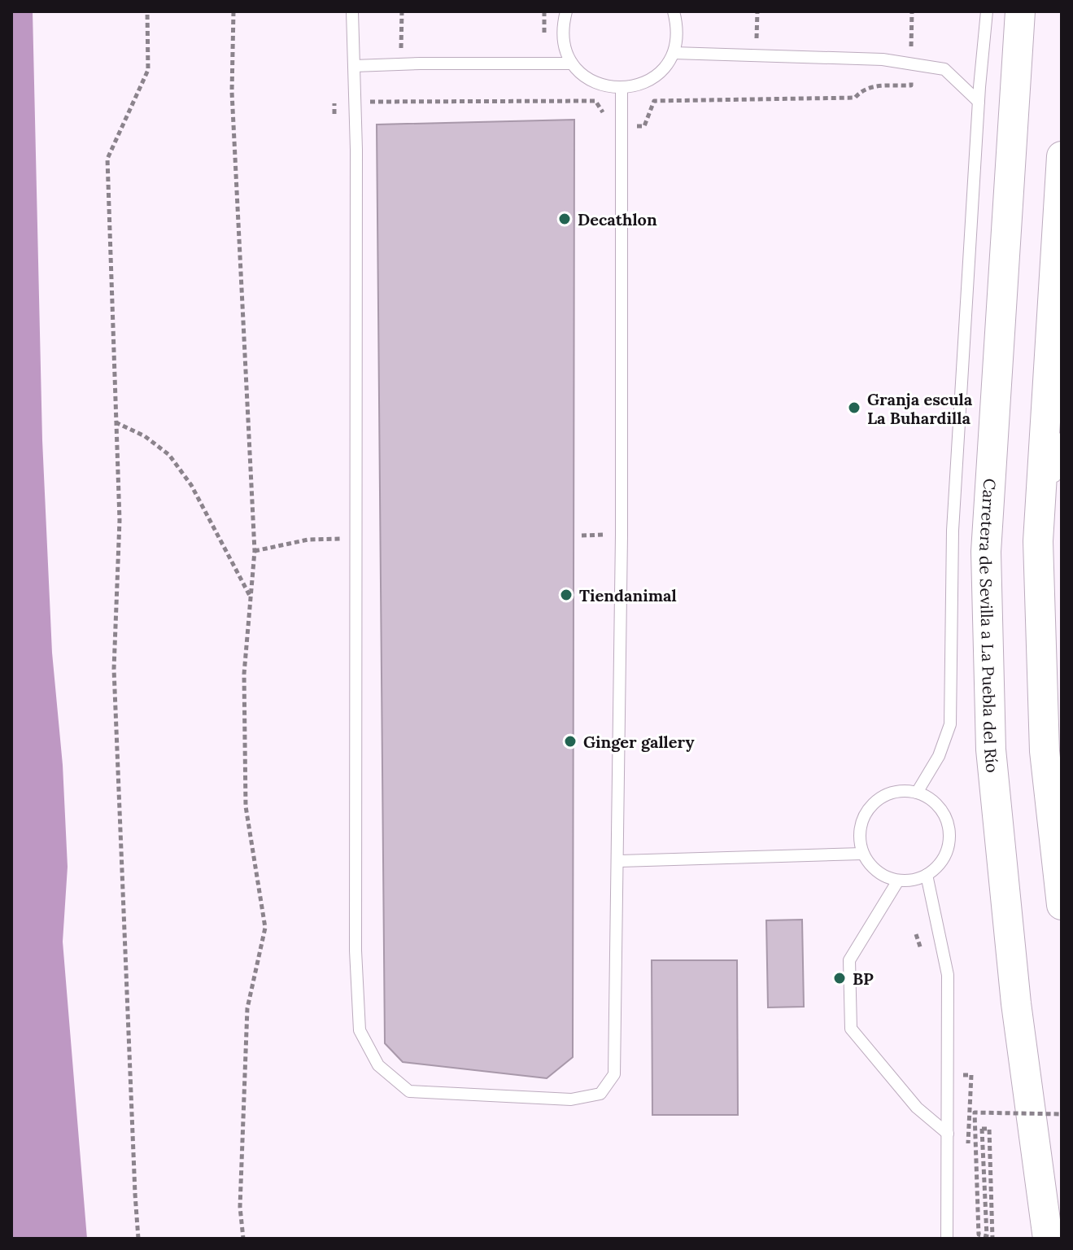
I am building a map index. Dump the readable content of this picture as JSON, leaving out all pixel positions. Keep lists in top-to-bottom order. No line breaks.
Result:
{"streets":{"main road":["Carretera de Sevilla a La Puebla del Río"]},"places":["Decathlon","Granja escula La Buhardilla","Tiendanimal","Ginger gallery","BP"]}
